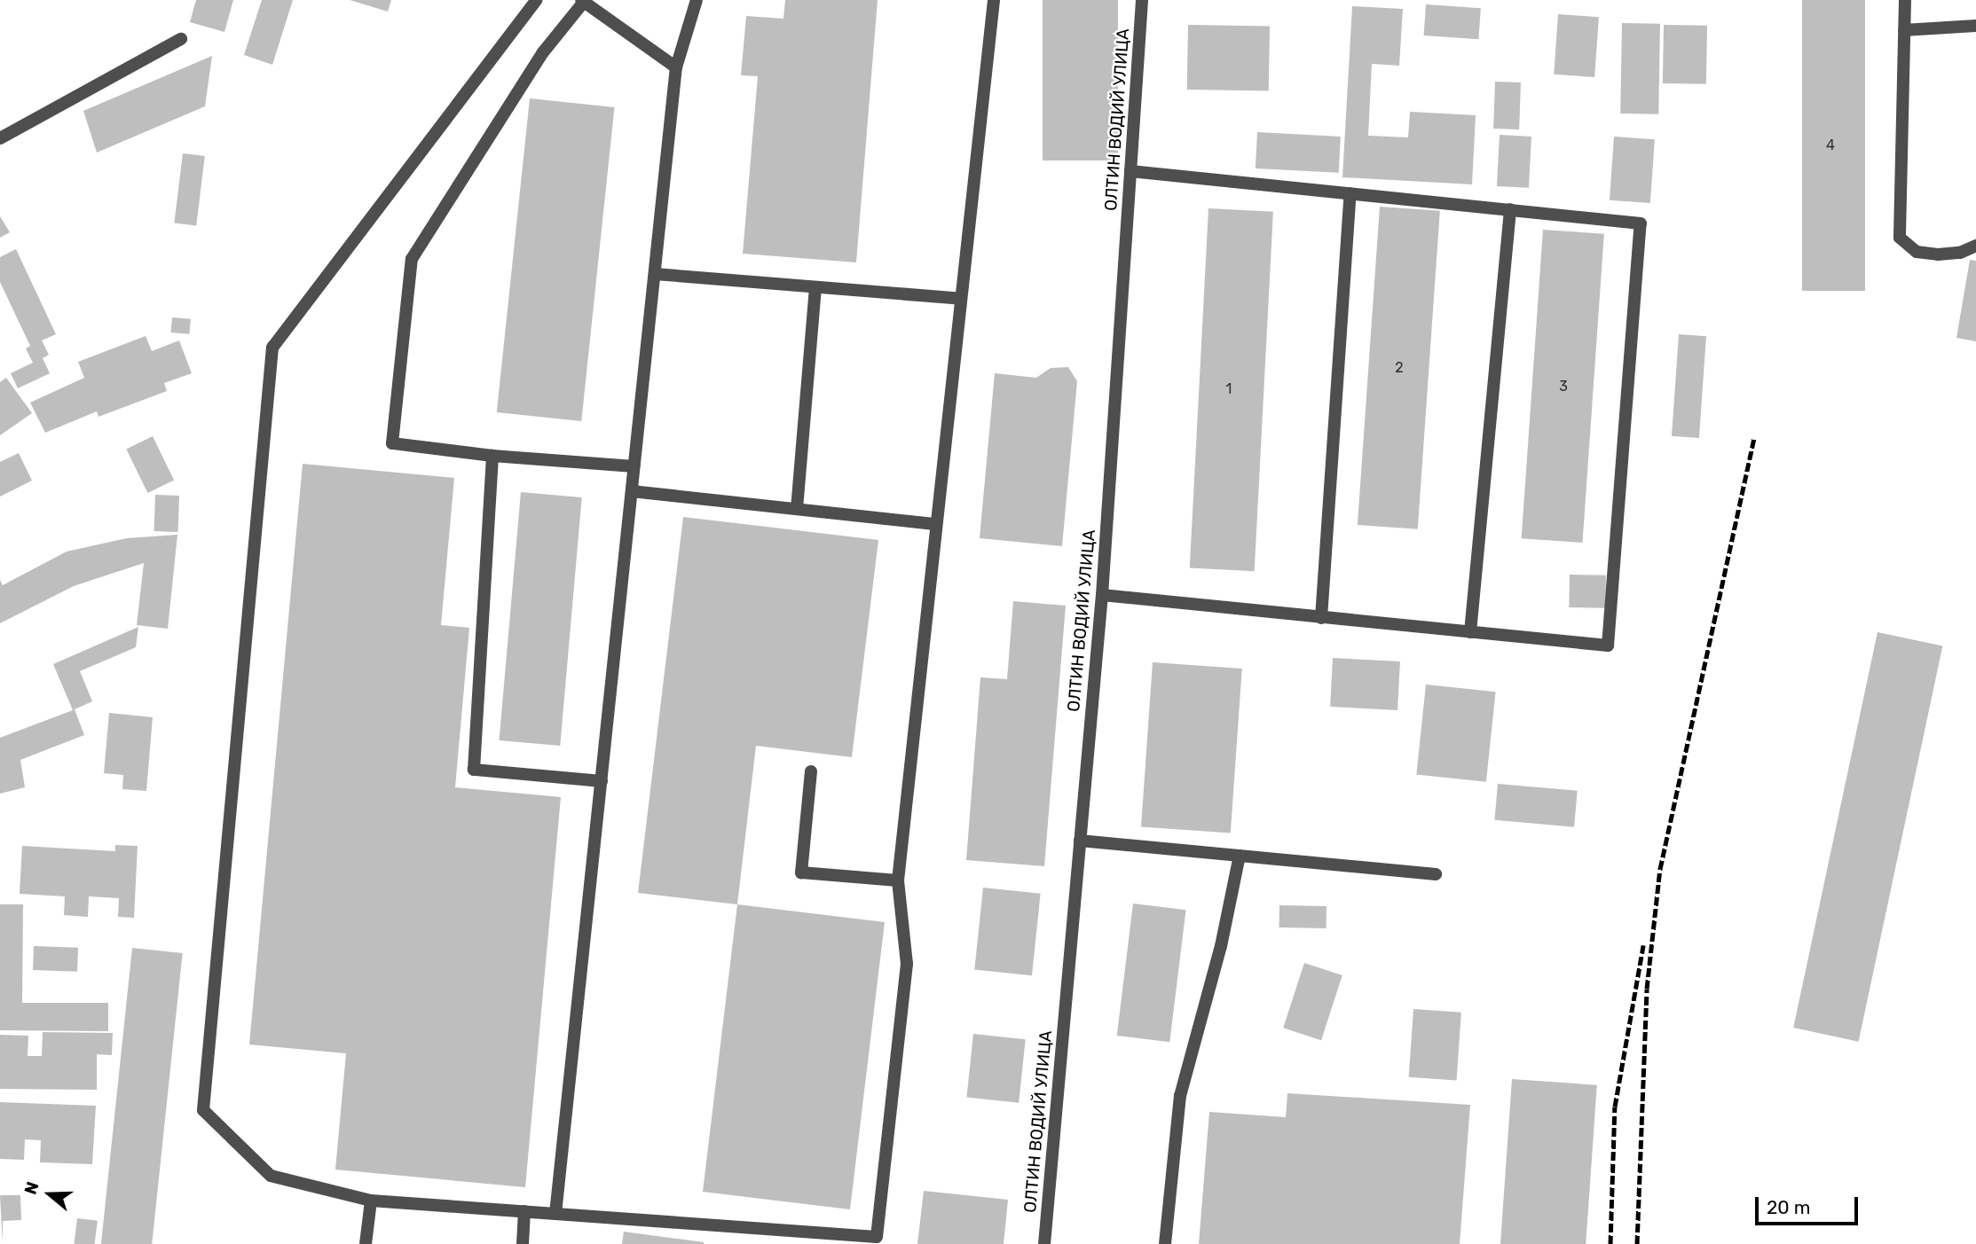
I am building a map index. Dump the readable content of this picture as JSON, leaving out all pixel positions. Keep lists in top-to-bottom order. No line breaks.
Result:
{"streets":{"street":["ОЛТИН ВОДИЙ УЛИЦА"]},"house_numbers":["4","2","3","1"],"scale_bar":"20 m","north":"left"}
